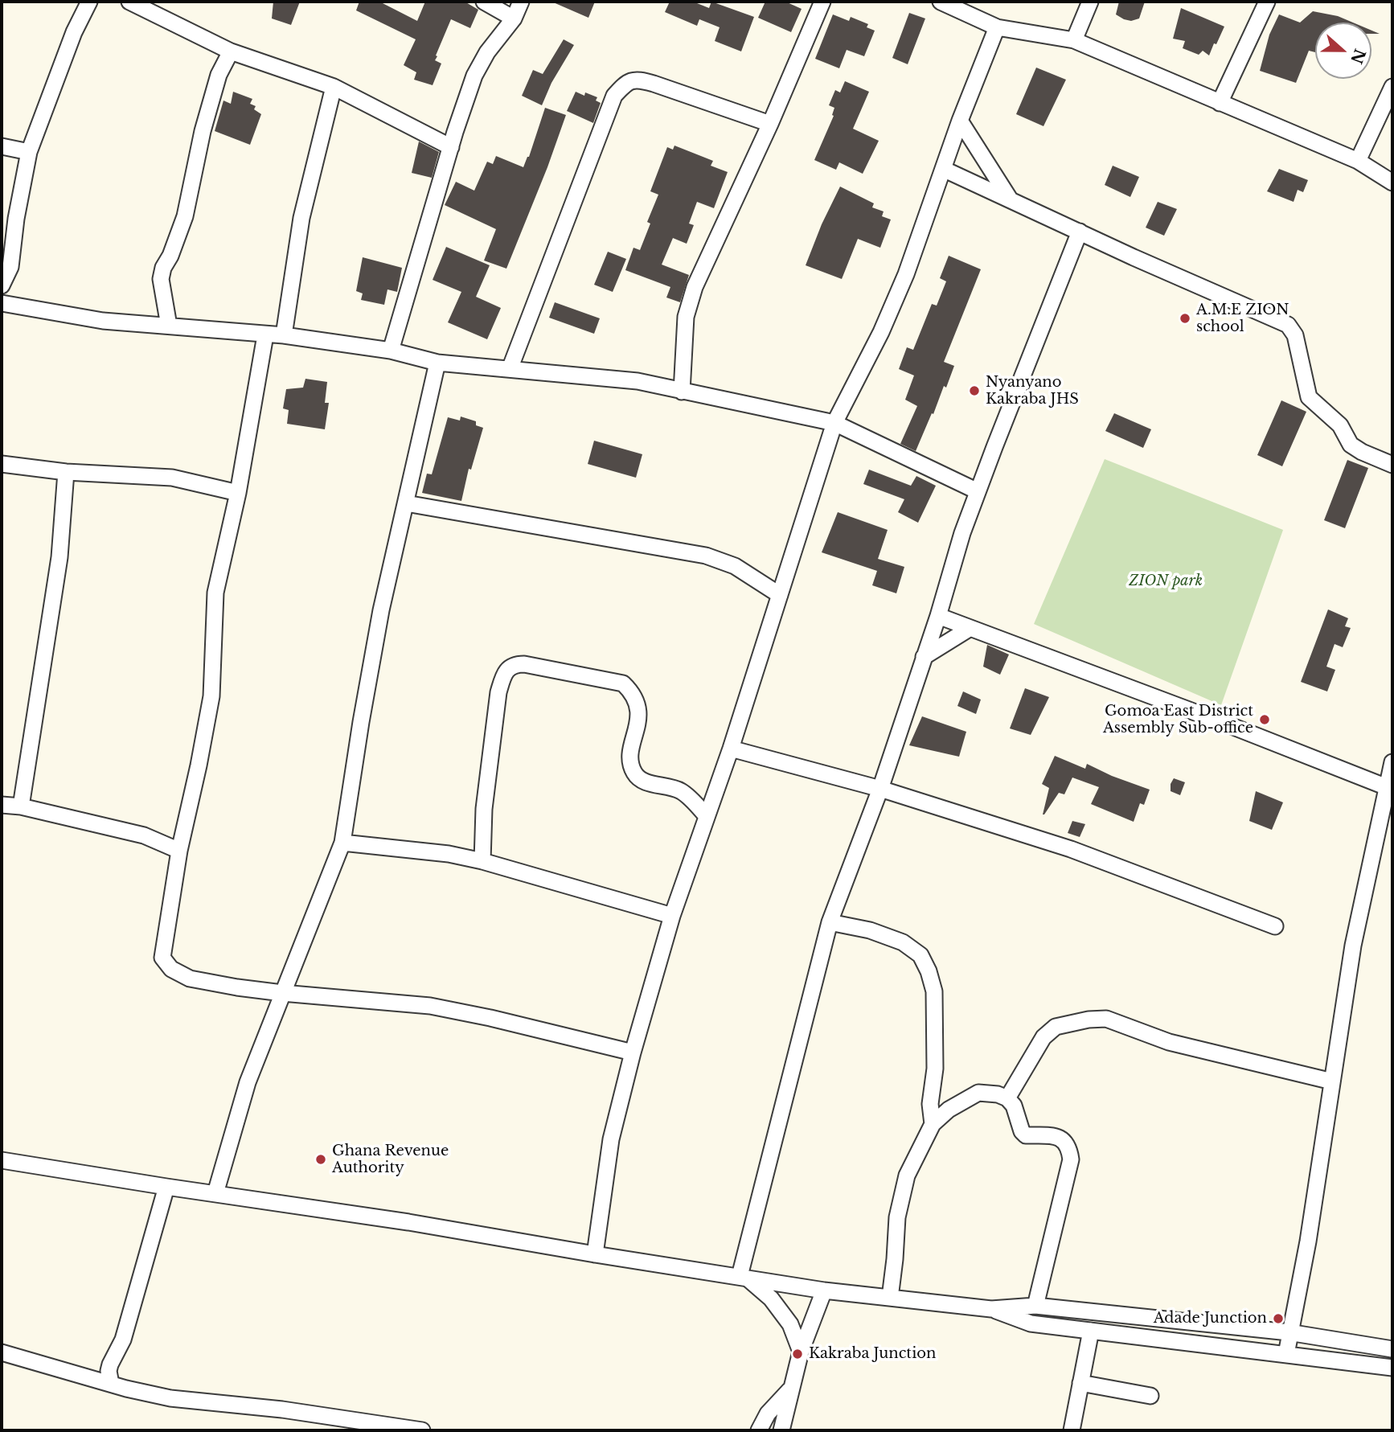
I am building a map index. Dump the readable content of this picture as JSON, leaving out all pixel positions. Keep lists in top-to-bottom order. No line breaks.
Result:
{"parks":["ZION park"],"places":["A.M.E ZION school","Nyanyano Kakraba JHS","Gomoa East District Assembly Sub-office","Ghana Revenue Authority","Adade Junction","Kakraba Junction"],"north":"right"}
